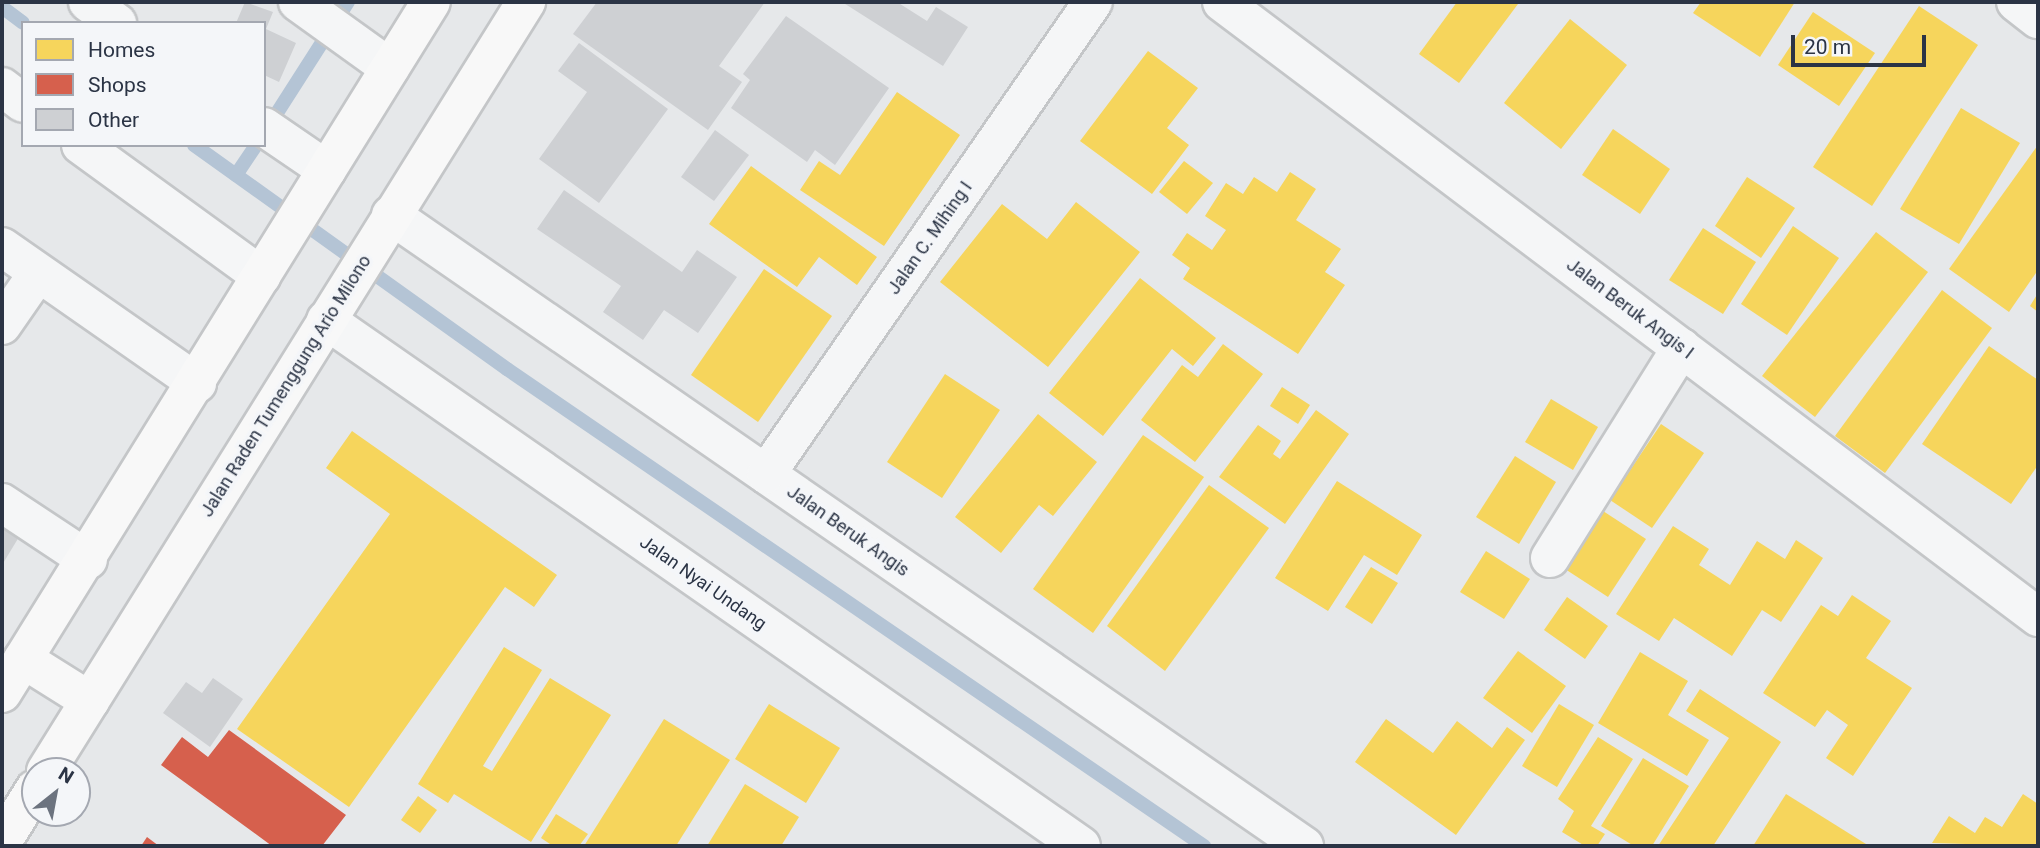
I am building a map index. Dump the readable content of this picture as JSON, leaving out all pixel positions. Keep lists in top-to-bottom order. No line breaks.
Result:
{"streets":{"highway":["Jalan Raden Tumenggung Ario Milono"],"street":["Jalan C. Mihing I","Jalan Beruk Angis I","Jalan Beruk Angis","Jalan Nyai Undang"]},"crossings":[["Jalan C. Mihing I","Jalan Beruk Angis"],["Jalan Raden Tumenggung Ario Milono","Jalan Beruk Angis"],["Jalan Raden Tumenggung Ario Milono","Jalan Nyai Undang"]],"legend":["Homes","Shops","Other"],"scale_bar":"20 m","north":"top right"}
